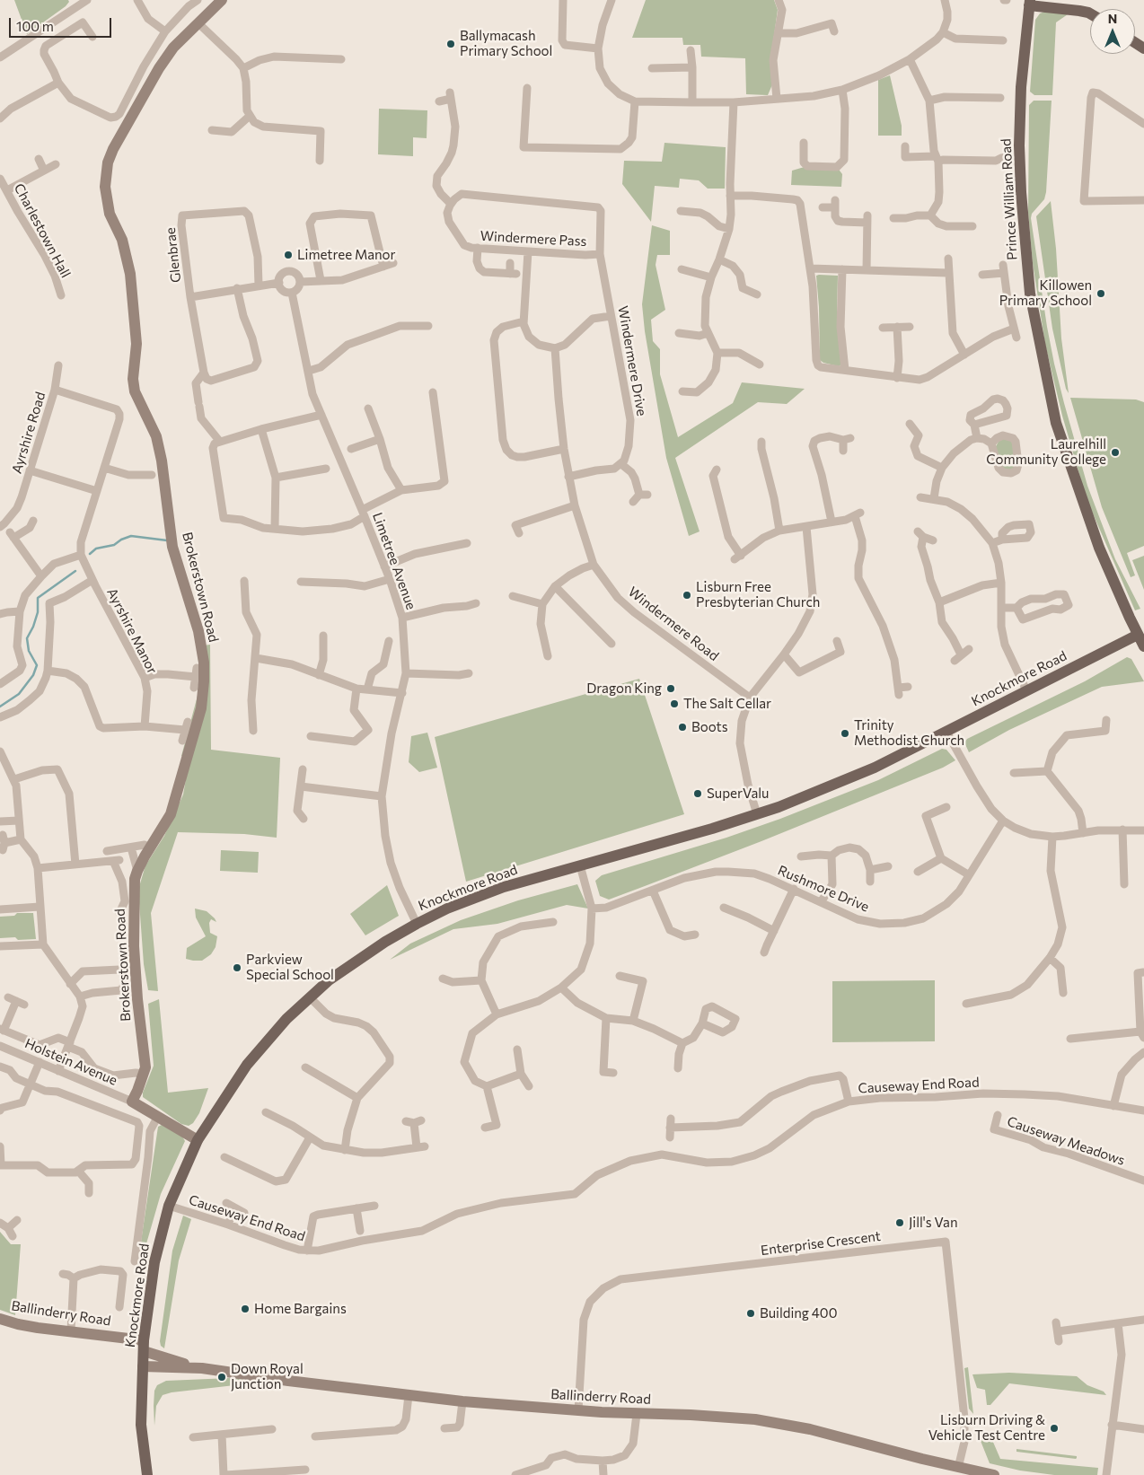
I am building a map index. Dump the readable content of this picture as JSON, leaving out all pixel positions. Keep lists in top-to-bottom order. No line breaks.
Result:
{"streets":{"main road":["Prince William Road","Knockmore Road"],"street":["Charlestown Hall","Windermere Pass","Glenbrae","Windermere Drive","Ayrshire Road","Limetree Avenue","Brokerstown Road","Windermere Road","Ayrshire Manor","Rushmore Drive","Holstein Avenue","Causeway End Road","Causeway Meadows","Enterprise Crescent","Ballinderry Road"]},"crossings":[["Prince William Road","Knockmore Road"],["Windermere Pass","Windermere Drive"],["Glenbrae","Limetree Avenue"],["Limetree Avenue","Knockmore Road"],["Brokerstown Road","Holstein Avenue"],["Knockmore Road","Causeway End Road"],["Knockmore Road","Ballinderry Road"],["Enterprise Crescent","Ballinderry Road"]],"places":["Ballymacash Primary School","Limetree Manor","Killowen Primary School","Laurelhill Community College","Lisburn Free Presbyterian Church","Dragon King","The Salt Cellar","Boots","Trinity Methodist Church","SuperValu","Parkview Special School","Jill's Van","Home Bargains","Building 400","Down Royal Junction","Lisburn Driving & Vehicle Test Centre"],"scale_bar":"100 m","north":"top"}
